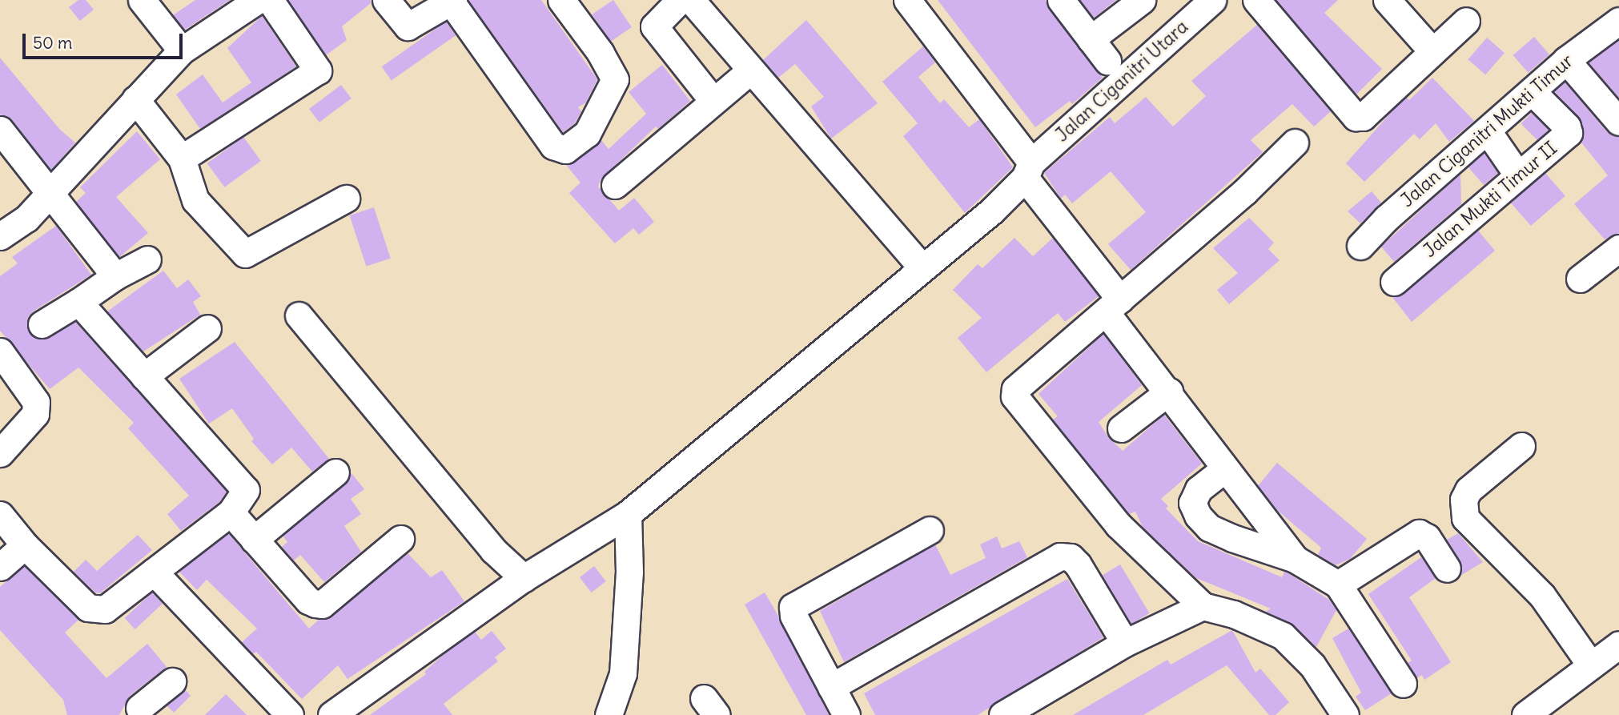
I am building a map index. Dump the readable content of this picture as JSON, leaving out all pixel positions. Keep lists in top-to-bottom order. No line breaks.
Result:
{"streets":{"street":["Jalan Ciganitri Utara","Jalan Ciganitri Mukti Timur","Jalan Mukti Timur II"]},"crossings":[["Jalan Ciganitri Mukti Timur","Jalan Mukti Timur II"]],"scale_bar":"50 m"}
